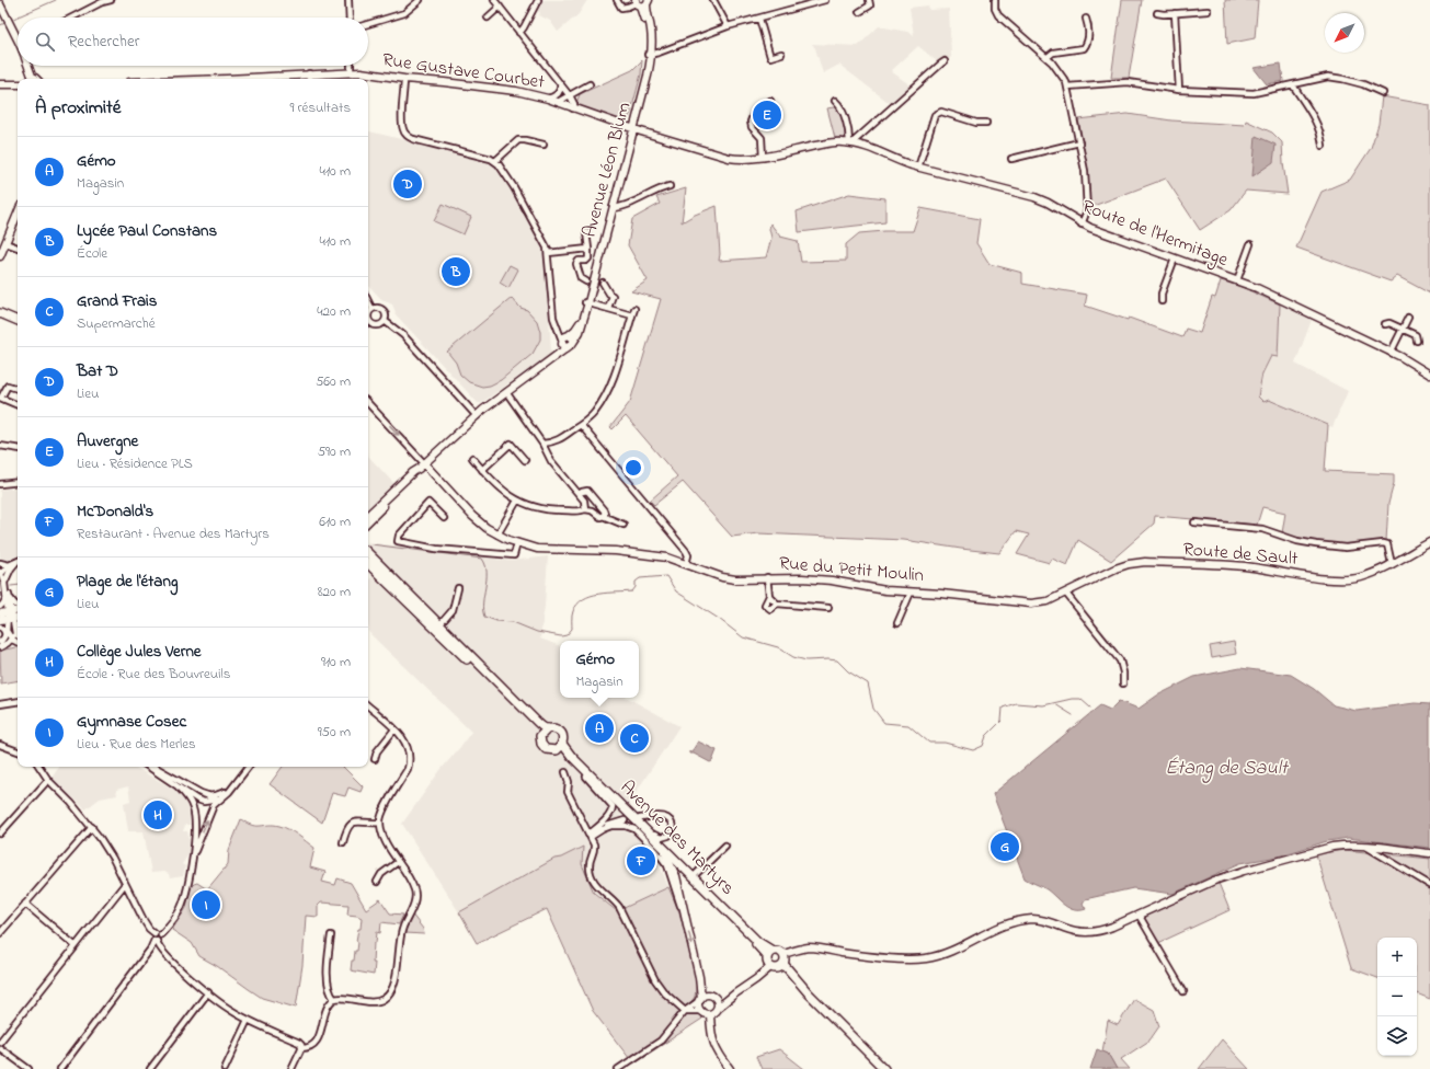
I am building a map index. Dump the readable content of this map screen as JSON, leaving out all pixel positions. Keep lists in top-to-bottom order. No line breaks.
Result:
{"streets":{"main road":["Avenue des Martyrs"],"street":["Rue Gustave Courbet","Avenue Léon Blum","Route de l'Hermitage","Route de Sault","Rue du Petit Moulin"]},"crossings":[["Rue Gustave Courbet","Avenue Léon Blum"],["Rue Gustave Courbet","Route de l'Hermitage"],["Avenue Léon Blum","Rue du Petit Moulin"],["Route de Sault","Rue du Petit Moulin"]],"water":["Étang de Sault"],"north":"bottom left","page":{"search":"Rechercher","heading":["À proximité","9 résultats"],"pins":["E","D","B","A","C","H","G","F","I"],"list":[{"mark":"A","name":"Gémo","note":"Magasin","value":"410 m"},{"mark":"B","name":"Lycée Paul Constans","note":"École","value":"410 m"},{"mark":"C","name":"Grand Frais","note":"Supermarché","value":"420 m"},{"mark":"D","name":"Bat D","note":"Lieu","value":"560 m"},{"mark":"E","name":"Auvergne","note":"Lieu · Résidence PLS","value":"590 m"},{"mark":"F","name":"McDonald's","note":"Restaurant · Avenue des Martyrs","value":"610 m"},{"mark":"G","name":"Plage de l'étang","note":"Lieu","value":"820 m"},{"mark":"H","name":"Collège Jules Verne","note":"École · Rue des Bouvreuils","value":"910 m"},{"mark":"I","name":"Gymnase Cosec","note":"Lieu · Rue des Merles","value":"950 m"}],"popup":["Gémo","Magasin"],"map_buttons":["+","−"]}}
